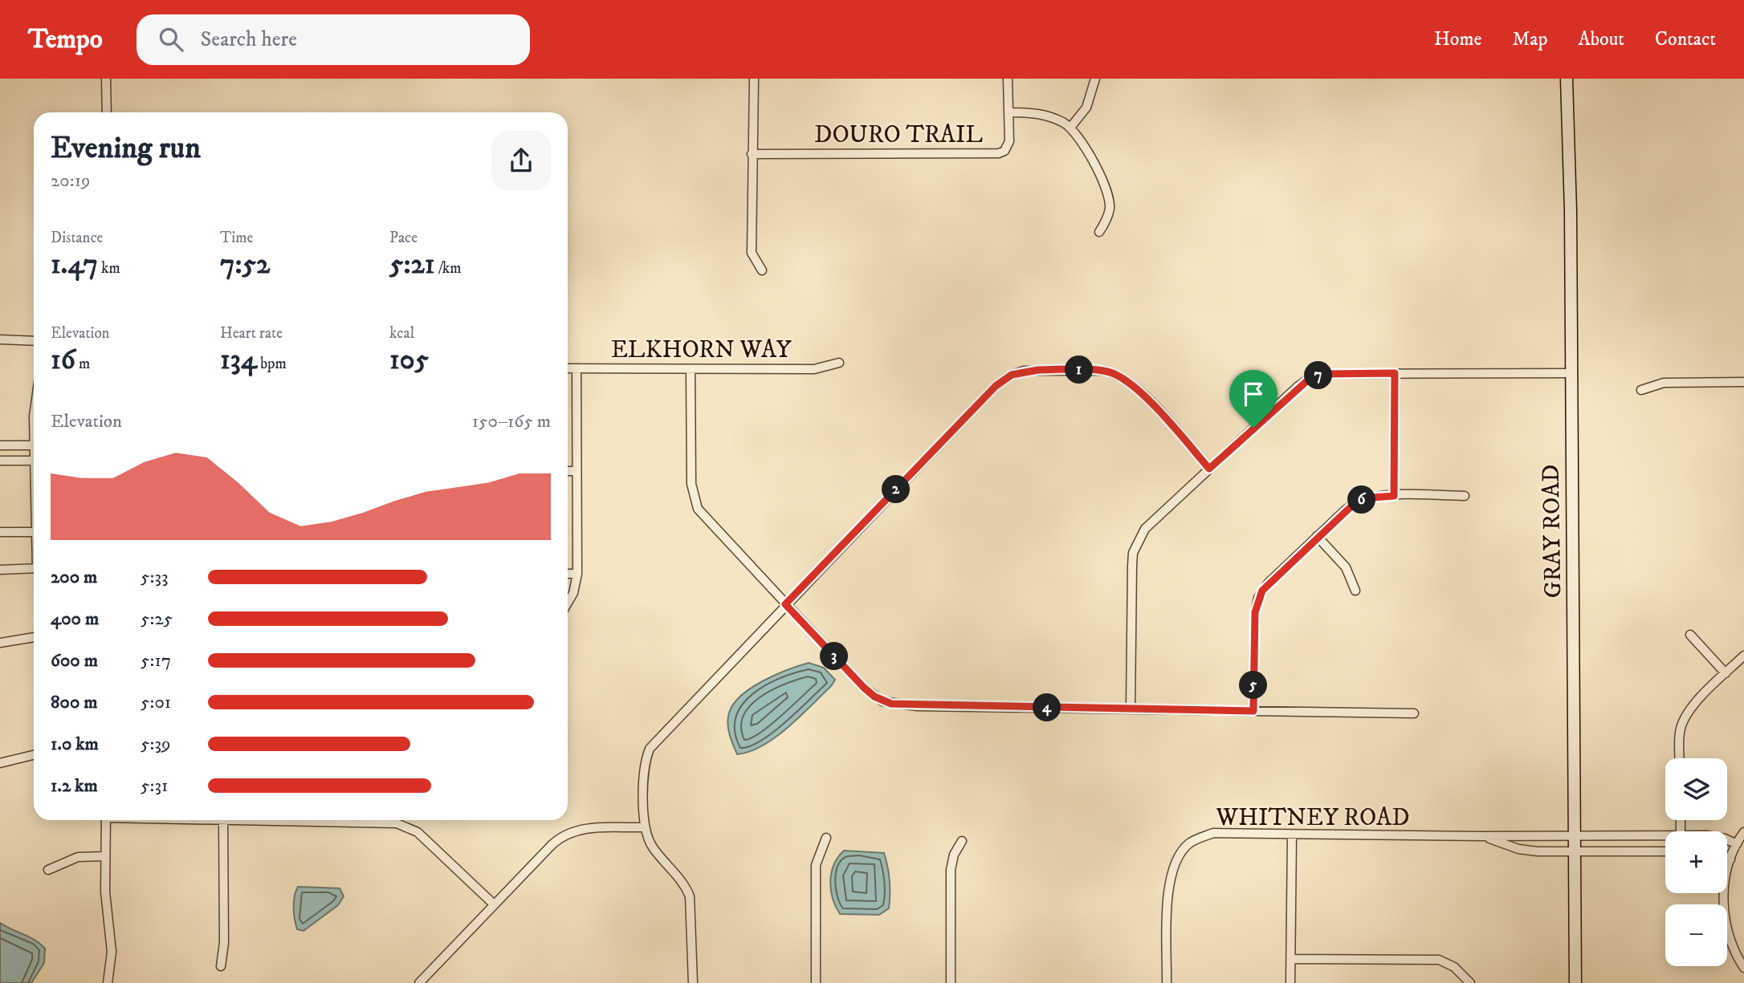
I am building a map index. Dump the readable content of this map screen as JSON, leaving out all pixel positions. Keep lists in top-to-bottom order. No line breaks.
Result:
{"streets":{"street":["DOURO TRAIL","ELKHORN WAY","GRAY ROAD","WHITNEY ROAD"]},"crossings":[["GRAY ROAD","WHITNEY ROAD"]],"page":{"header":"Tempo","search":"Search here","nav":["Home","Map","About","Contact"],"heading":["Evening run","20:19"],"stats":[["Distance","1.47 km"],["Time","7:52"],["Pace","5:21 /km"],["Elevation","16 m"],["Heart rate","134 bpm"],["kcal","105"]],"pins":["1","7","2","6","3","5","4"],"chart":["Elevation","150–165 m"],"list":[{"name":"200 m","note":"5:33"},{"name":"400 m","note":"5:25"},{"name":"600 m","note":"5:17"},{"name":"800 m","note":"5:01"},{"name":"1.0 km","note":"5:39"},{"name":"1.2 km","note":"5:31"}],"map_buttons":["+","−"]}}
